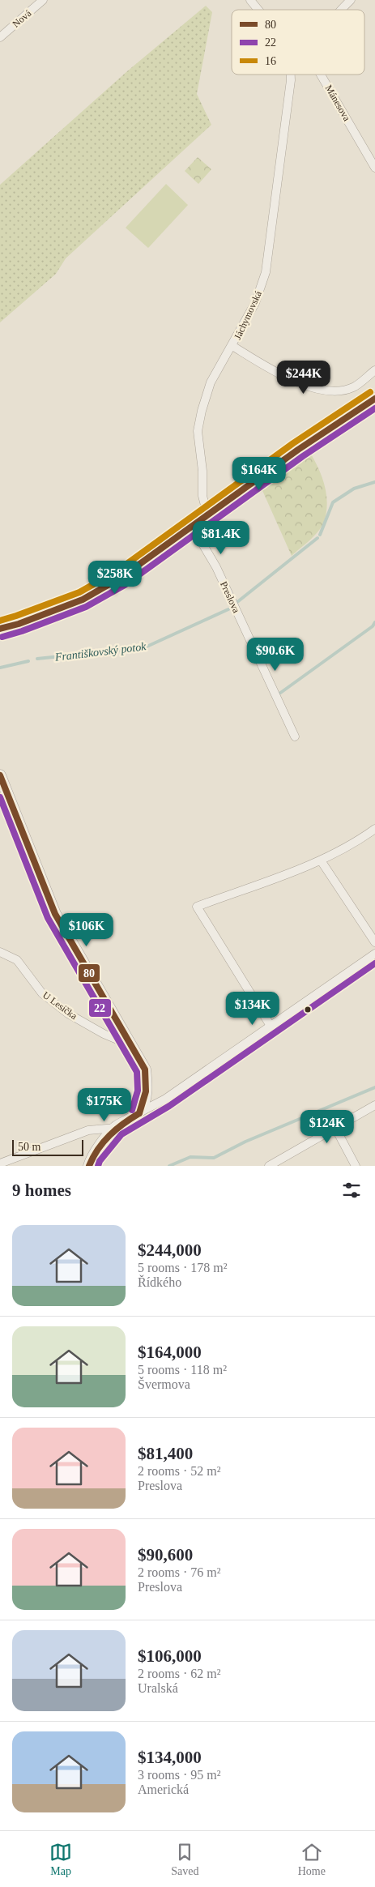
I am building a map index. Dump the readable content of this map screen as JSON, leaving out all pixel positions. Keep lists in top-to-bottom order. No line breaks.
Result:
{"streets":{"street":["Nová","Mánesova","Jáchymovská","Preslova","U Lesíčka"]},"water":["Františkovský potok"],"lines":["transit line 16","transit line 80","transit line 22"],"legend":["80","22","16"],"scale_bar":"50 m","page":{"price":["$244K","$164K","$81.4K","$258K","$90.6K","$106K","$134K","$175K","$124K"],"scale":"50 m","heading":"9 homes","list":[{"name":"$244,000","note":"5 rooms · 178 m² · Řídkého"},{"name":"$164,000","note":"5 rooms · 118 m² · Švermova"},{"name":"$81,400","note":"2 rooms · 52 m² · Preslova"},{"name":"$90,600","note":"2 rooms · 76 m² · Preslova"},{"name":"$106,000","note":"2 rooms · 62 m² · Uralská"},{"name":"$134,000","note":"3 rooms · 95 m² · Americká"}],"tabs":["Map","Saved","Home"]}}
